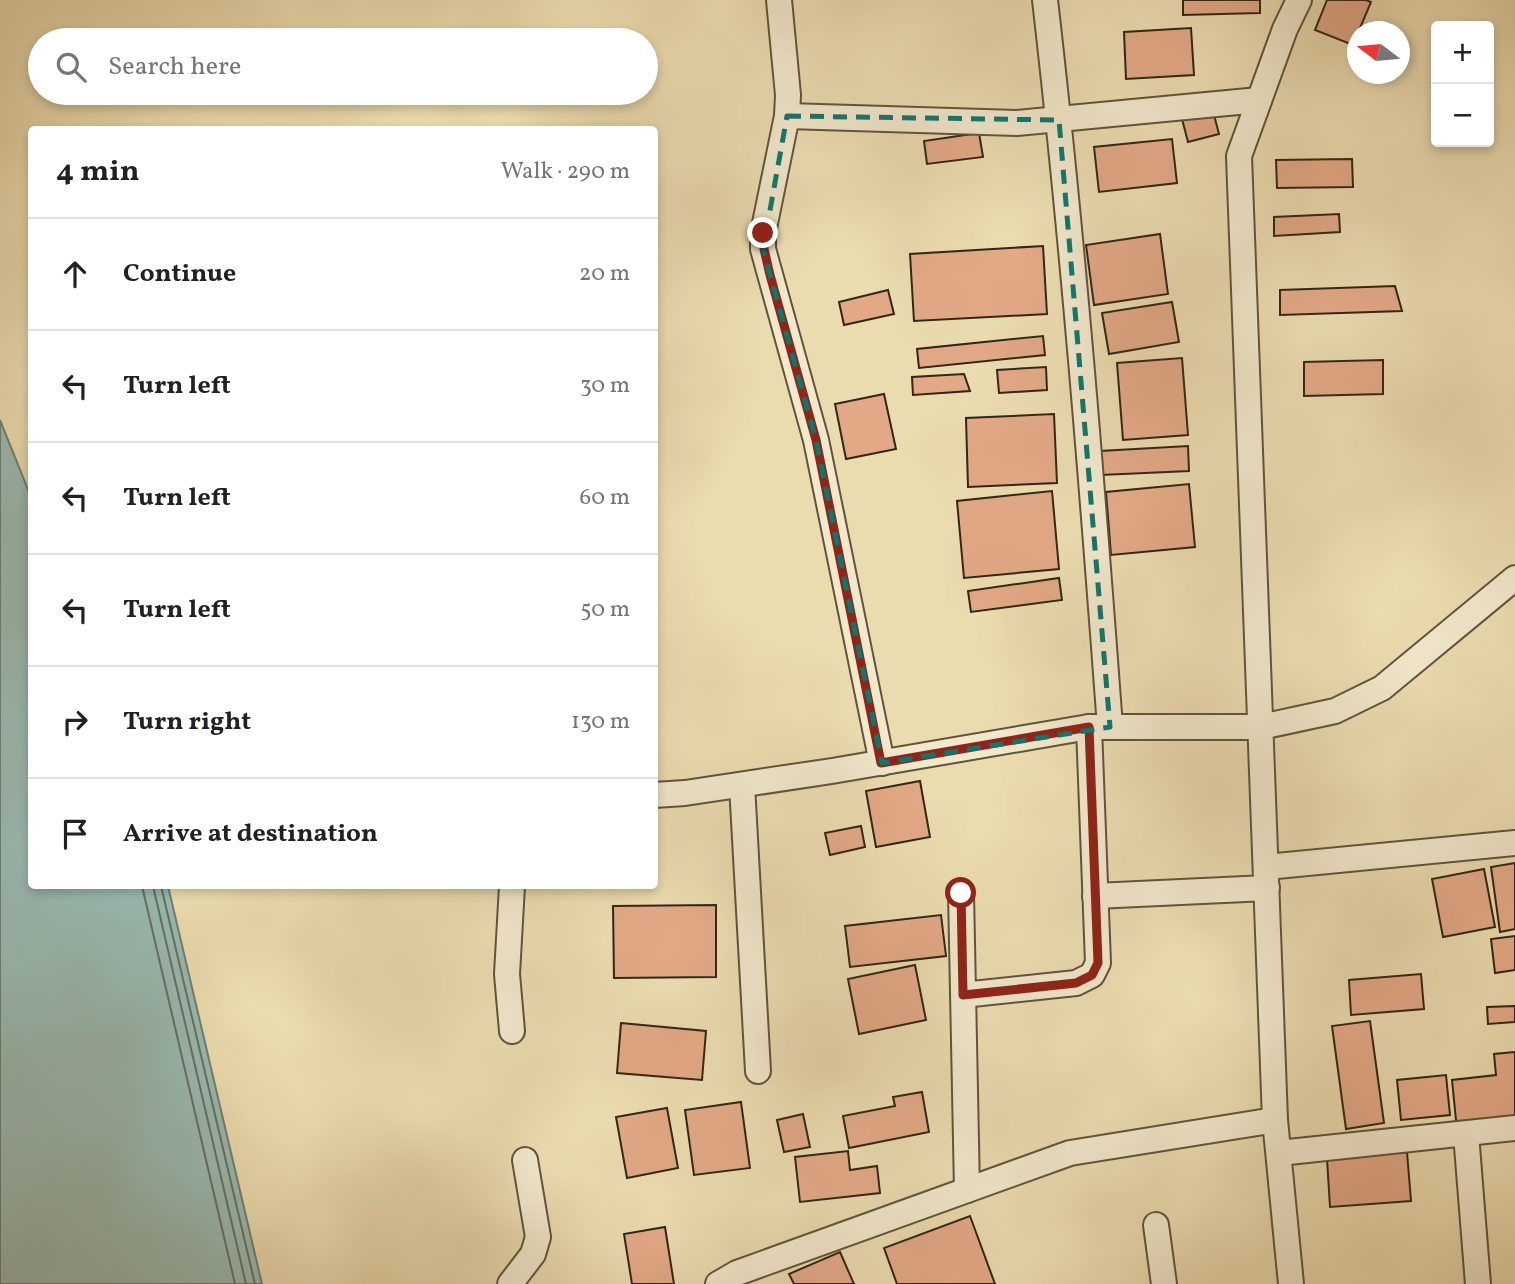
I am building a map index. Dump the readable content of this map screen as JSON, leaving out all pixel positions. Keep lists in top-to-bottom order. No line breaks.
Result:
{"north":"left","page":{"map_buttons":["+","−"],"search":"Search here","heading":["4 min","Walk · 290 m"],"list":[["Continue","20 m"],["Turn left","30 m"],["Turn left","60 m"],["Turn left","50 m"],["Turn right","130 m"],"Arrive at destination"]}}
